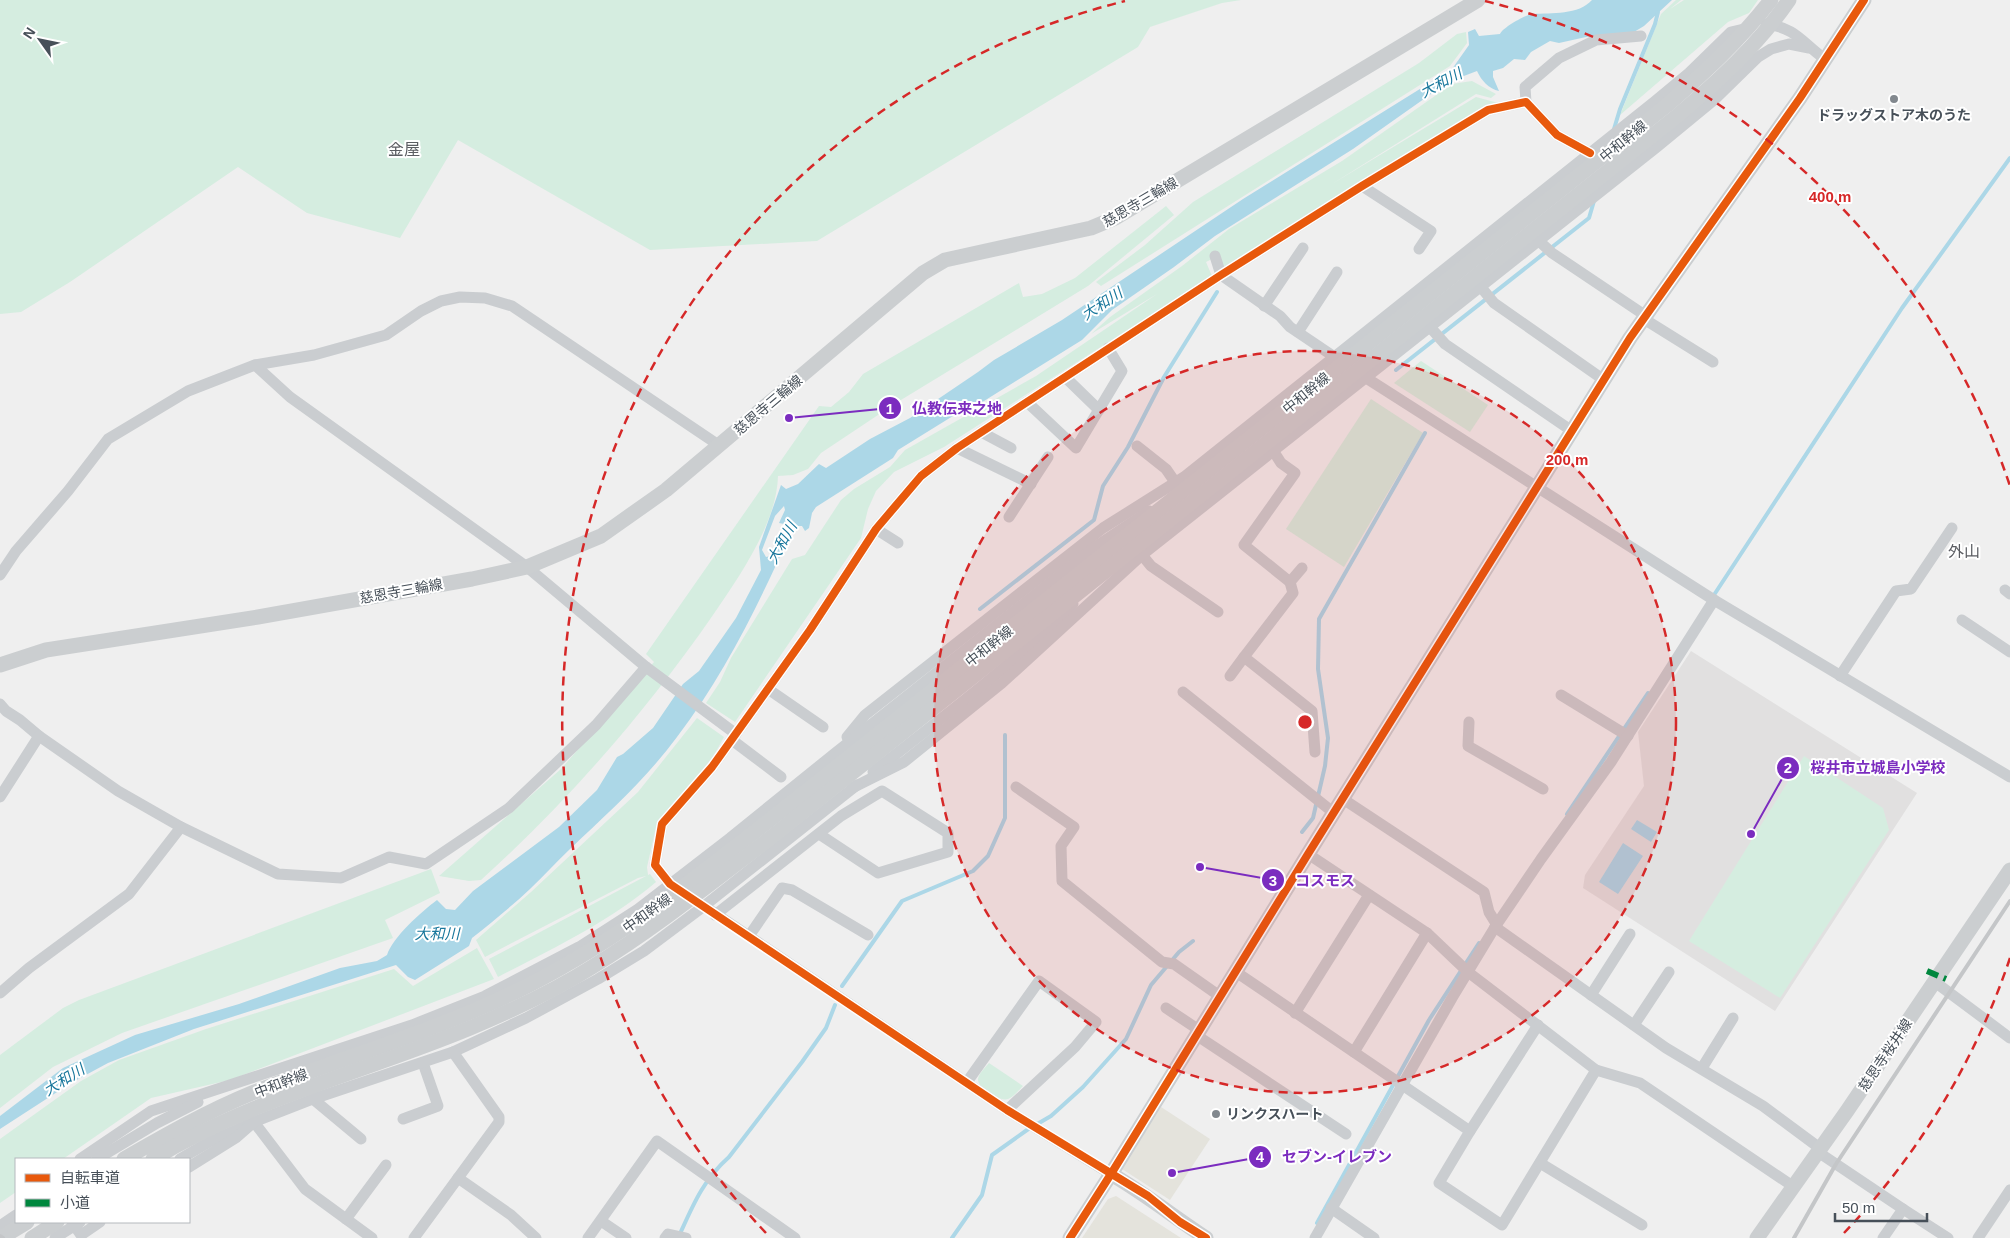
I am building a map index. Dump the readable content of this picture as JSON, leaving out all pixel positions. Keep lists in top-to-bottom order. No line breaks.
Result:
{"streets":{"main road":["中和幹線","慈恩寺三輪線","慈恩寺桜井線"]},"districts":["金屋","外山"],"water":["大和川"],"places":["ドラッグストア木のうた","仏教伝来之地","桜井市立城島小学校","コスモス","リンクスハート","セブン-イレブン"],"legend":["自転車道","小道"],"scale_bar":"50 m","north":"top left","rings":["400 m","200 m"]}
